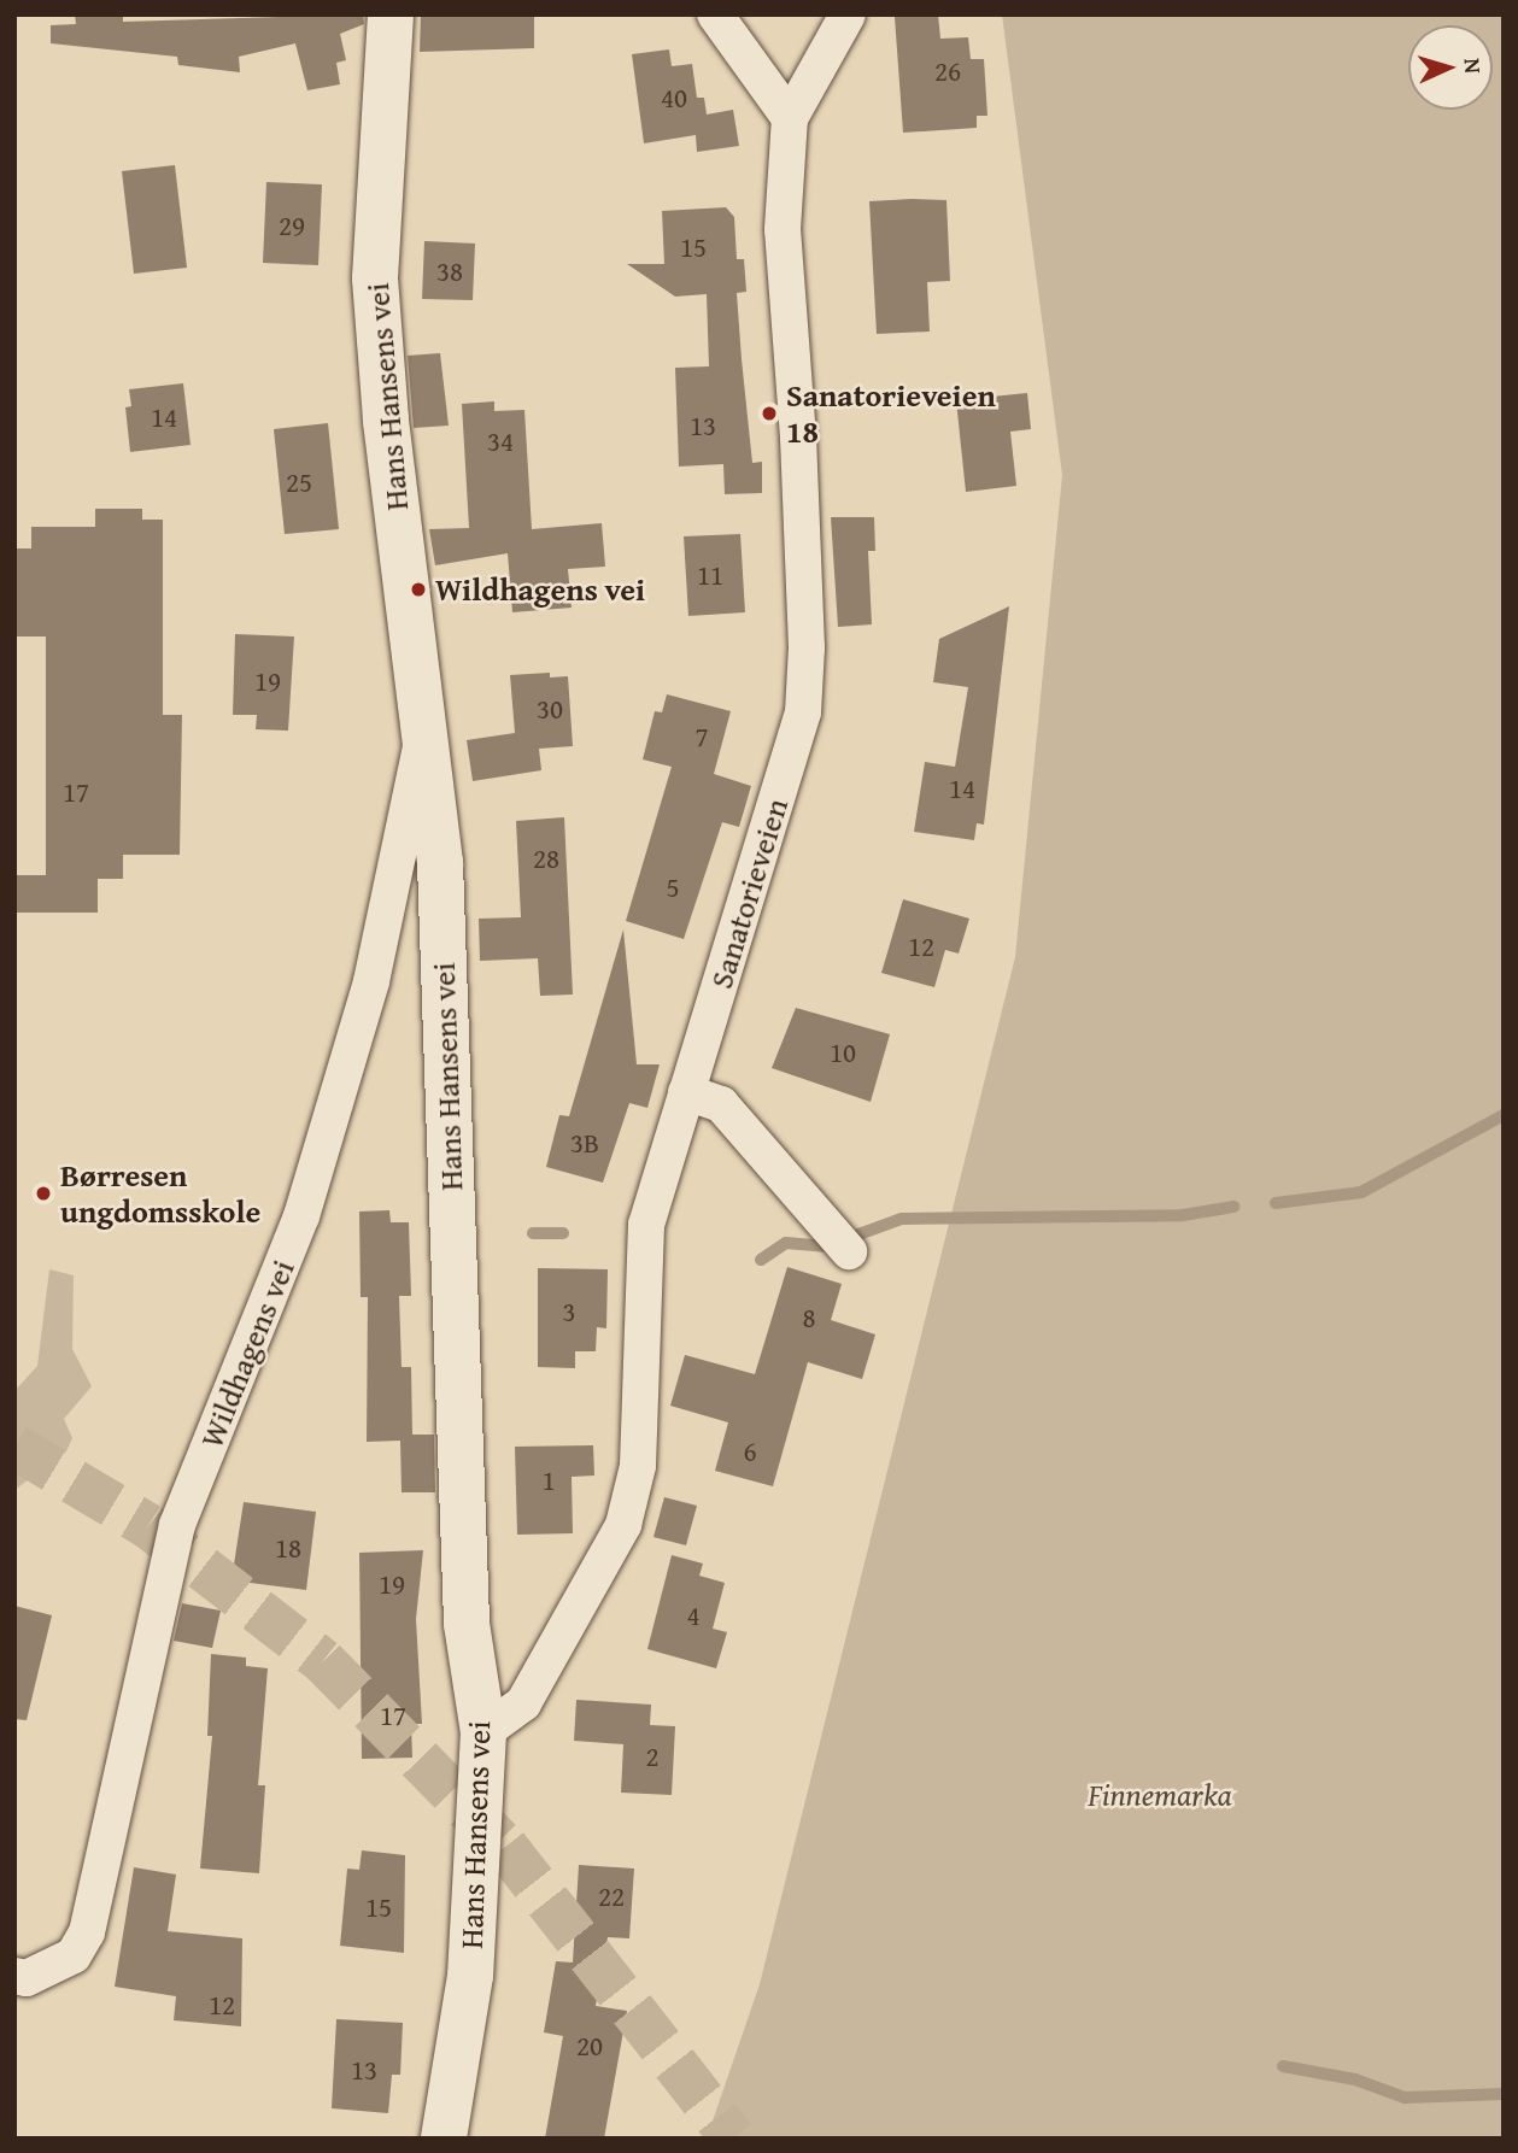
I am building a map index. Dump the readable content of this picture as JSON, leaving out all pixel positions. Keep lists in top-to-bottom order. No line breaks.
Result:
{"streets":{"main road":["Hans Hansens vei"],"street":["Sanatorieveien","Wildhagens vei"]},"crossings":[["Hans Hansens vei","Sanatorieveien"],["Hans Hansens vei","Wildhagens vei"]],"parks":["Finnemarka"],"places":["Sanatorieveien 18","Wildhagens vei","Børresen ungdomsskole"],"house_numbers":["26","40","29","15","38","14","13","34","25","11","19","30","7","14","17","28","5","12","10","3B","3","8","6","1","18","19","4","17","2","22","15","12","20","13"],"north":"right"}
